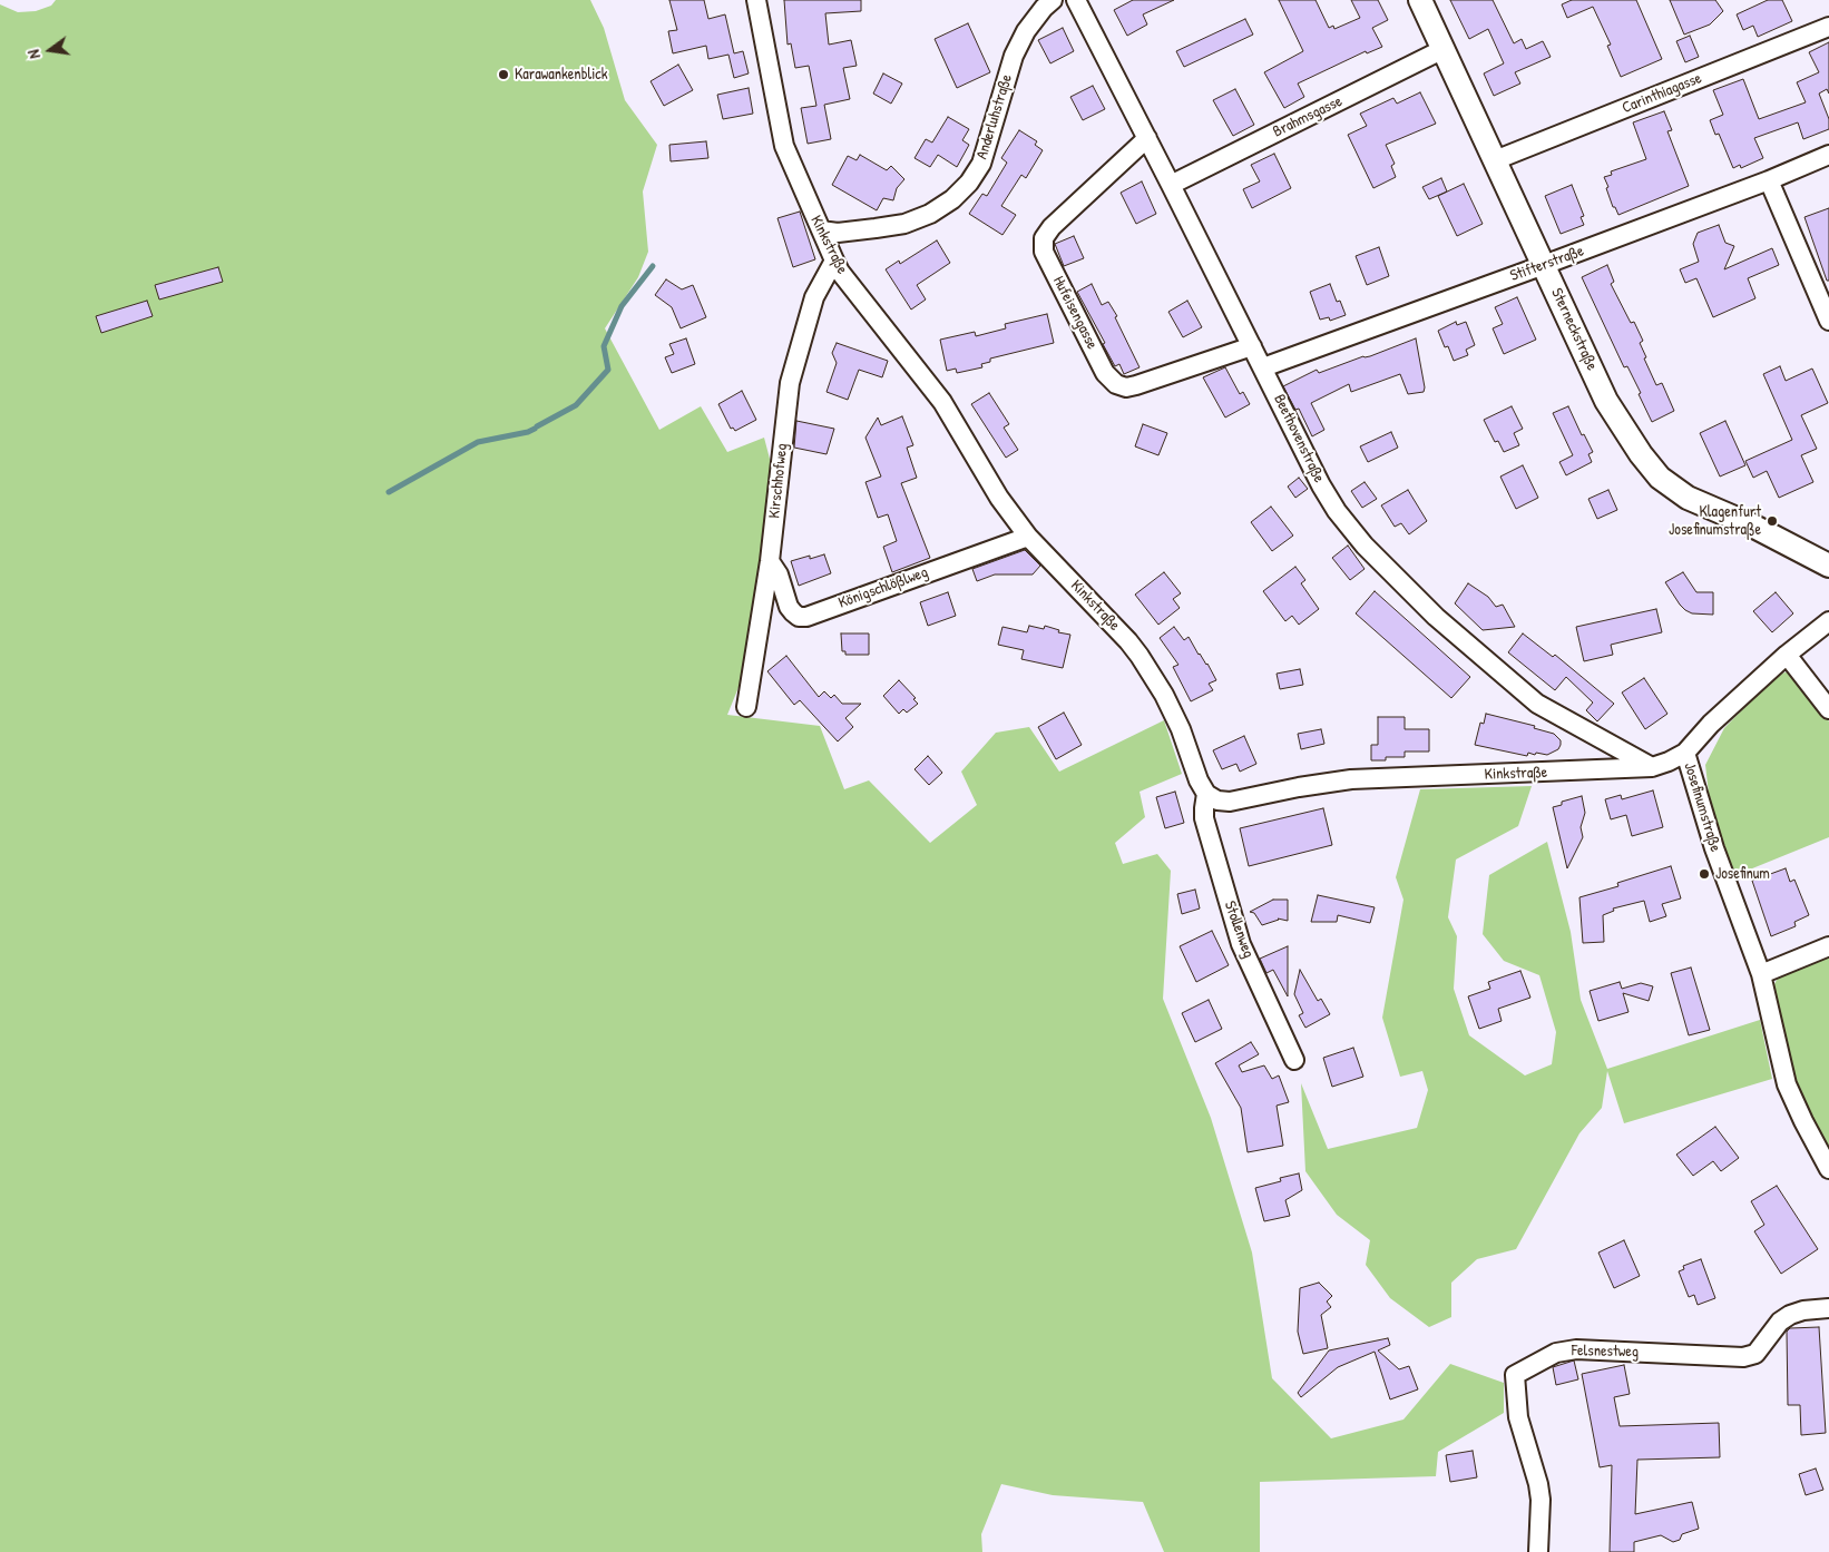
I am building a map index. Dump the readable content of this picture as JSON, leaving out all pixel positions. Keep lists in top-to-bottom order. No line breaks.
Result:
{"streets":{"street":["Carinthiagasse","Anderluhstraße","Brahmsgasse","Kinkstraße","Stifterstraße","Hufeisengasse","Sterneckstraße","Beethovenstraße","Kirschhofweg","Königschlößlweg","Josefinumstraße","Stollenweg","Felsnestweg"]},"crossings":[["Carinthiagasse","Sterneckstraße"],["Anderluhstraße","Kinkstraße"],["Brahmsgasse","Sterneckstraße"],["Brahmsgasse","Beethovenstraße"],["Kinkstraße","Beethovenstraße"],["Kinkstraße","Kirschhofweg"],["Kinkstraße","Königschlößlweg"],["Kinkstraße","Josefinumstraße"],["Kinkstraße","Stollenweg"],["Stifterstraße","Sterneckstraße"],["Stifterstraße","Beethovenstraße"],["Hufeisengasse","Beethovenstraße"],["Kirschhofweg","Königschlößlweg"]],"places":["Karawankenblick","Klagenfurt Josefinumstraße","Josefinum"],"north":"left"}
